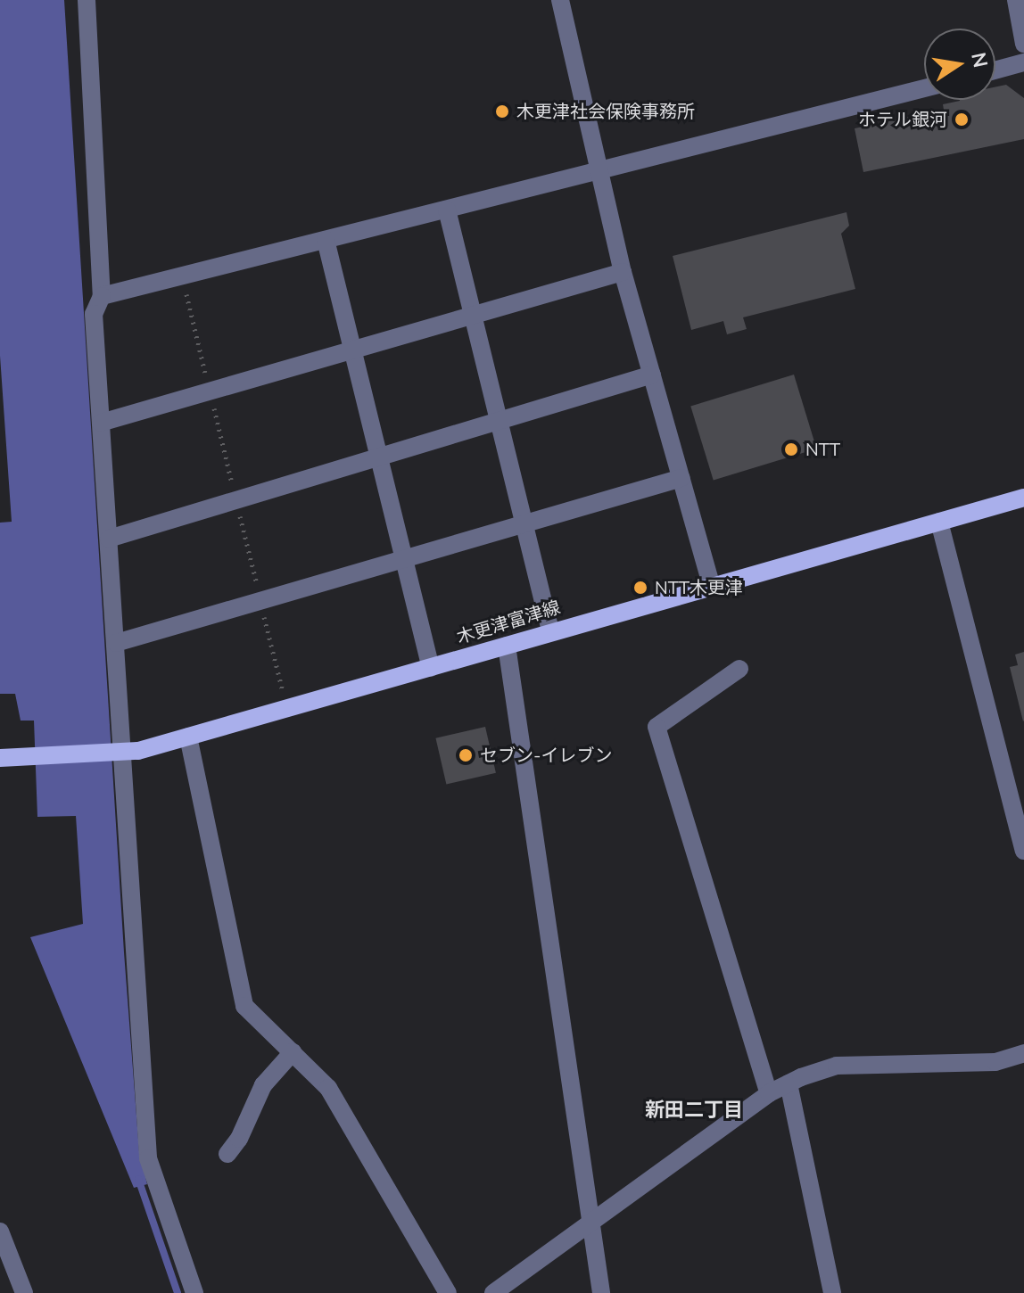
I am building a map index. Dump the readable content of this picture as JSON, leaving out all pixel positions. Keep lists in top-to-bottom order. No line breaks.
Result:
{"streets":{"main road":["木更津富津線"]},"districts":["新田二丁目"],"places":["木更津社会保険事務所","ホテル銀河","NTT","NTT木更津","セブン-イレブン"],"north":"right"}
